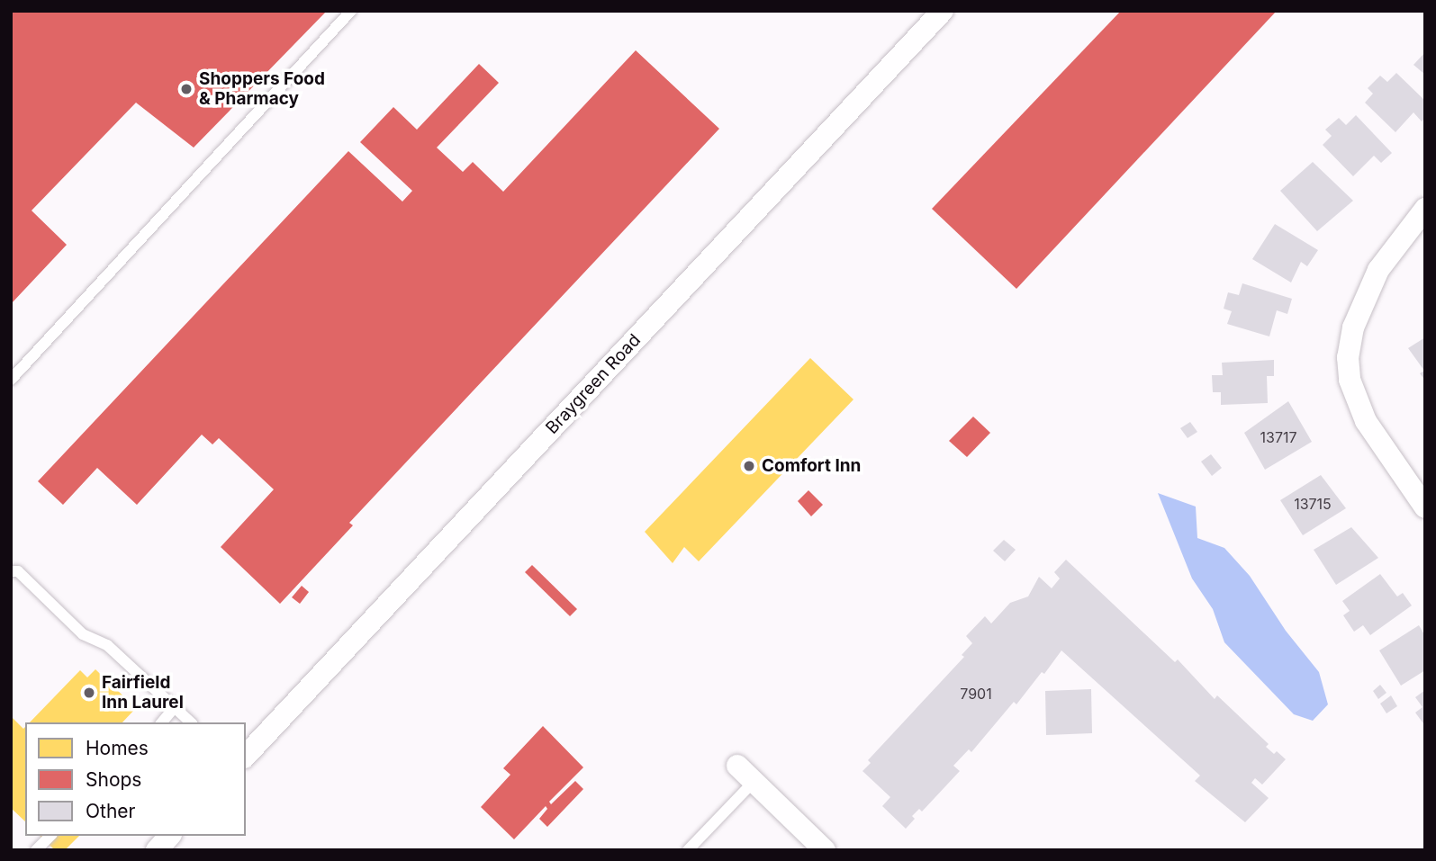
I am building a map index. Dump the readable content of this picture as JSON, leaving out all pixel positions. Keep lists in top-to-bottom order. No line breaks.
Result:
{"streets":{"street":["Braygreen Road"]},"places":["Shoppers Food & Pharmacy","Comfort Inn","Fairfield Inn Laurel"],"house_numbers":["13717","13715","7901"],"legend":["Homes","Shops","Other"]}
